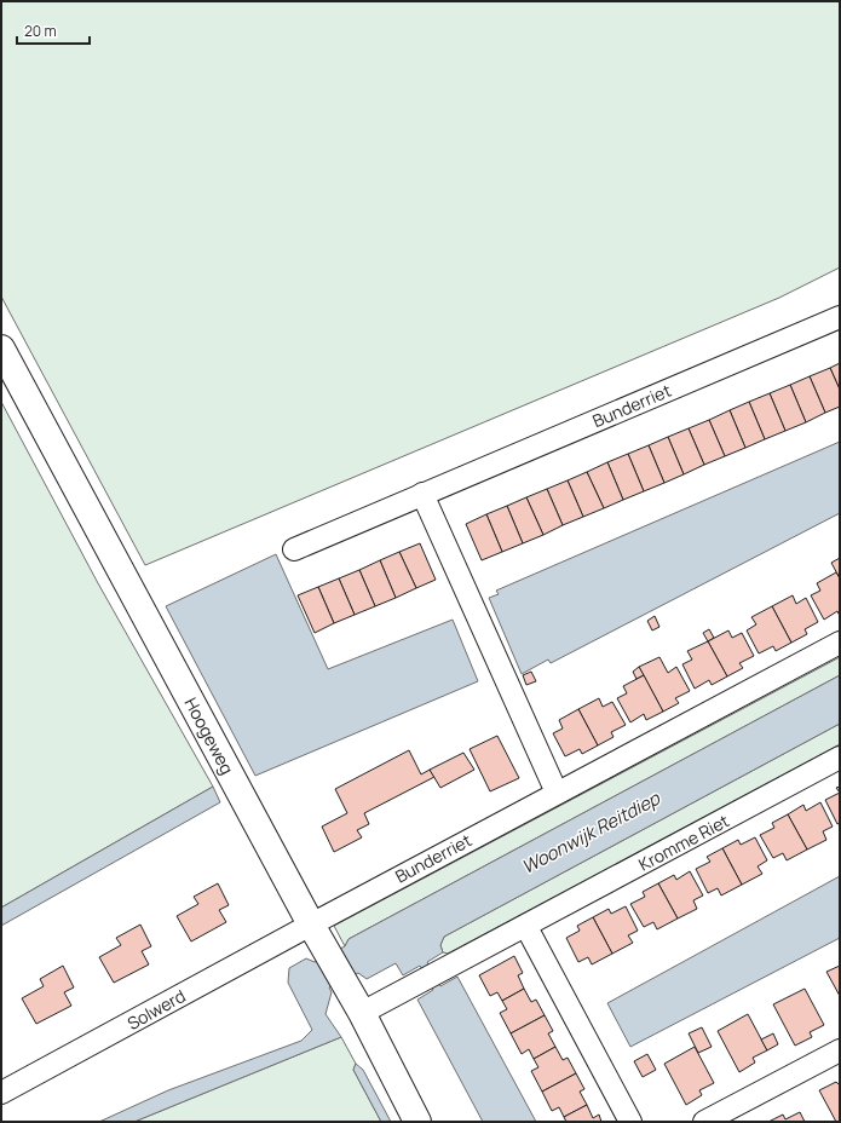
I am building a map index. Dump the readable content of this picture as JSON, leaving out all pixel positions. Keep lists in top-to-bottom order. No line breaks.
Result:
{"streets":{"street":["Bunderriet","Hoogeweg","Kromme Riet","Solwerd"]},"crossings":[["Bunderriet","Hoogeweg"],["Bunderriet","Solwerd"],["Hoogeweg","Kromme Riet"],["Hoogeweg","Solwerd"]],"water":["Woonwijk Reitdiep"],"scale_bar":"20 m"}
